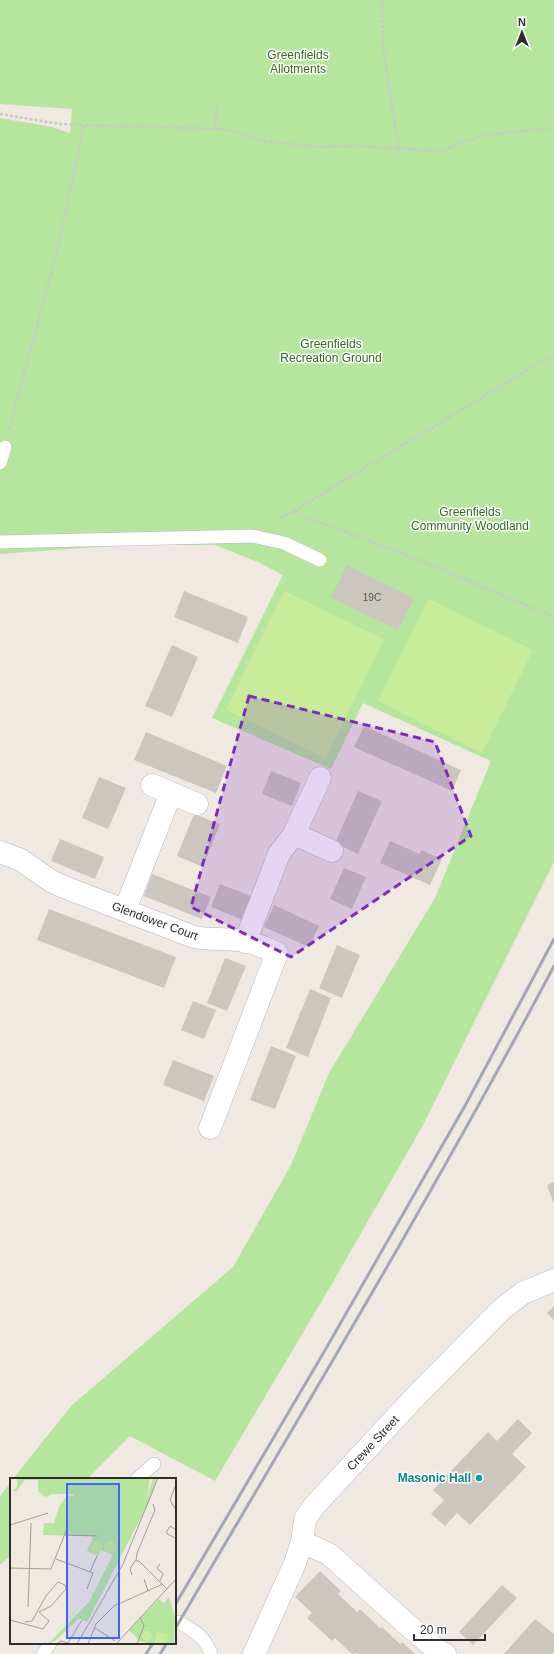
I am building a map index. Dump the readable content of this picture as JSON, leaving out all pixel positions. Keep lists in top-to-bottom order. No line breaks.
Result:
{"streets":{"street":["Glendower Court","Crewe Street"]},"parks":["Greenfields Allotments","Greenfields Recreation Ground","Greenfields Community Woodland"],"places":["Masonic Hall"],"house_numbers":["19C"],"scale_bar":"20 m","north":"top"}
